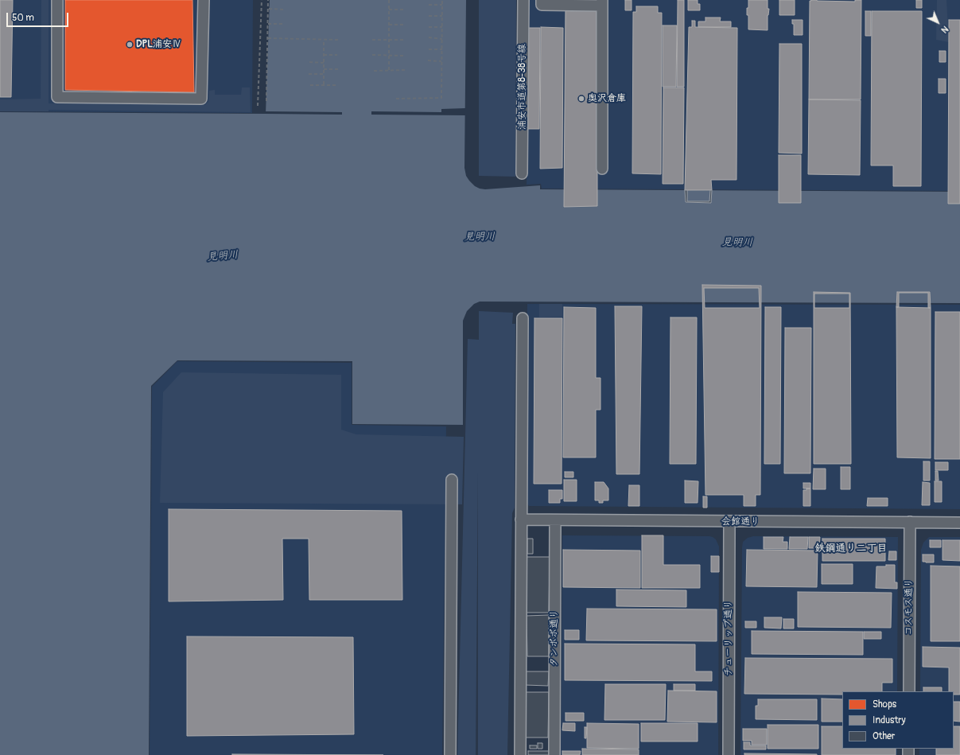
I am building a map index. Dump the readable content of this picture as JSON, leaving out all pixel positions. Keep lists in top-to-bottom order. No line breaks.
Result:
{"streets":{"street":["浦安市道第8-38号線","会館通り","コスモス通り","タンポポ通り","チューリップ通り"]},"crossings":[["会館通り","コスモス通り"],["会館通り","タンポポ通り"],["会館通り","チューリップ通り"]],"districts":["鉄鋼通り二丁目"],"water":["見明川"],"places":["DPL浦安Ⅳ","奥沢倉庫"],"legend":["Shops","Industry","Other"],"scale_bar":"50 m","north":"bottom right"}
